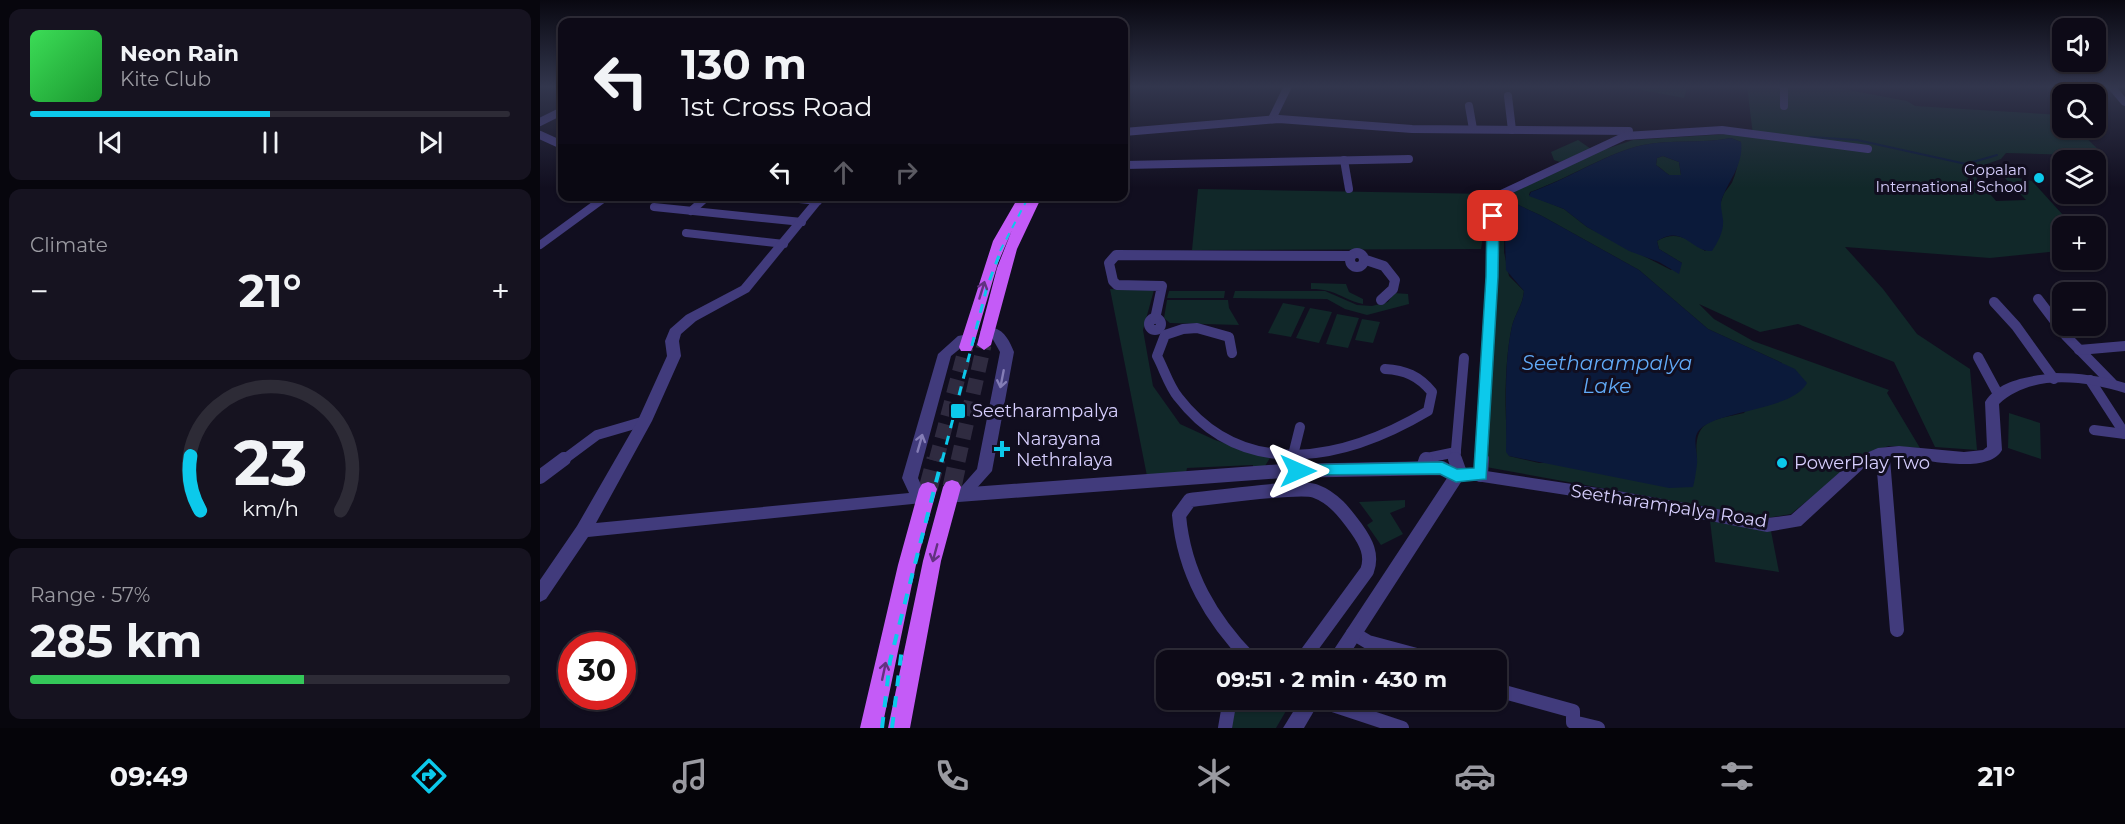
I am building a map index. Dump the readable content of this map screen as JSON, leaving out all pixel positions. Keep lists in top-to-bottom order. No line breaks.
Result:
{"streets":{"street":["Seetharampalya Road"]},"water":["Seetharampalya Lake"],"places":{"other":["Gopalan International School","PowerPlay Two"],"transit":["Seetharampalya"],"health":["Narayana Nethralaya"]},"page":{"map_buttons":["+","−"],"turn":["130 m","1st Cross Road"],"song":["Neon Rain","Kite Club"],"tile":["Climate",["Range · 57%","285 km"]],"heat":["−","21°","+"],"limit":"30","trip":"09:51 · 2 min · 430 m","tabs":["09:49","21°"],"gauge":["23","km/h"]}}
